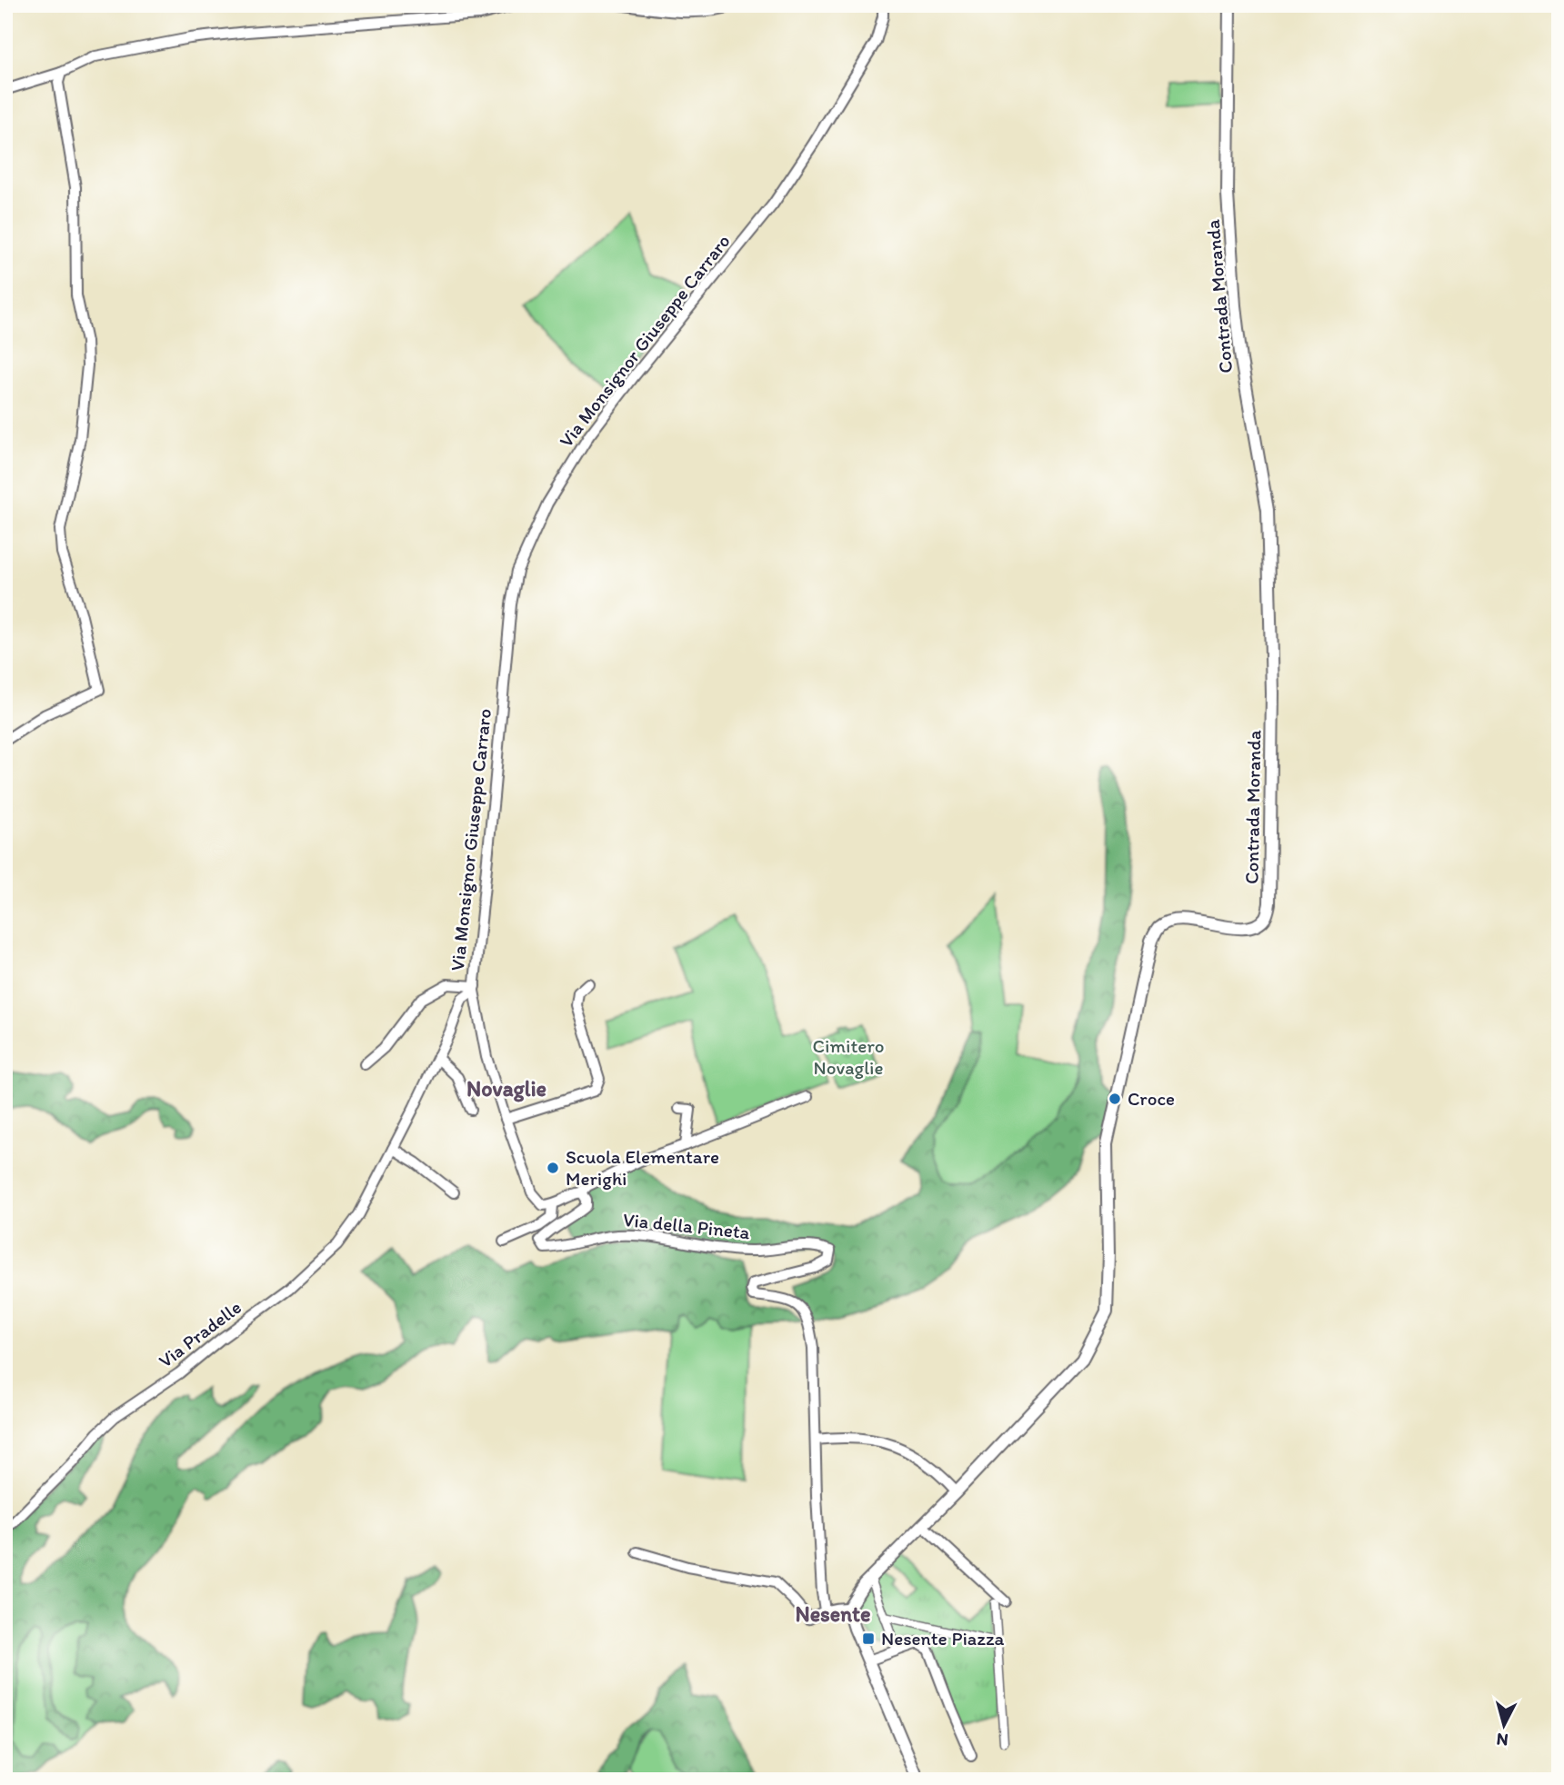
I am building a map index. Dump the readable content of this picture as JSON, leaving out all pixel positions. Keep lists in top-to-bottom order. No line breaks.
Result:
{"streets":{"street":["Contrada Moranda","Via Monsignor Giuseppe Carraro","Via della Pineta","Via Pradelle"]},"crossings":[["Via Monsignor Giuseppe Carraro","Via Pradelle"]],"districts":["Novaglie","Nesente"],"parks":["Cimitero Novaglie"],"places":{"other":["Croce","Scuola Elementare Merighi"],"transit":["Nesente Piazza"]},"north":"bottom"}
